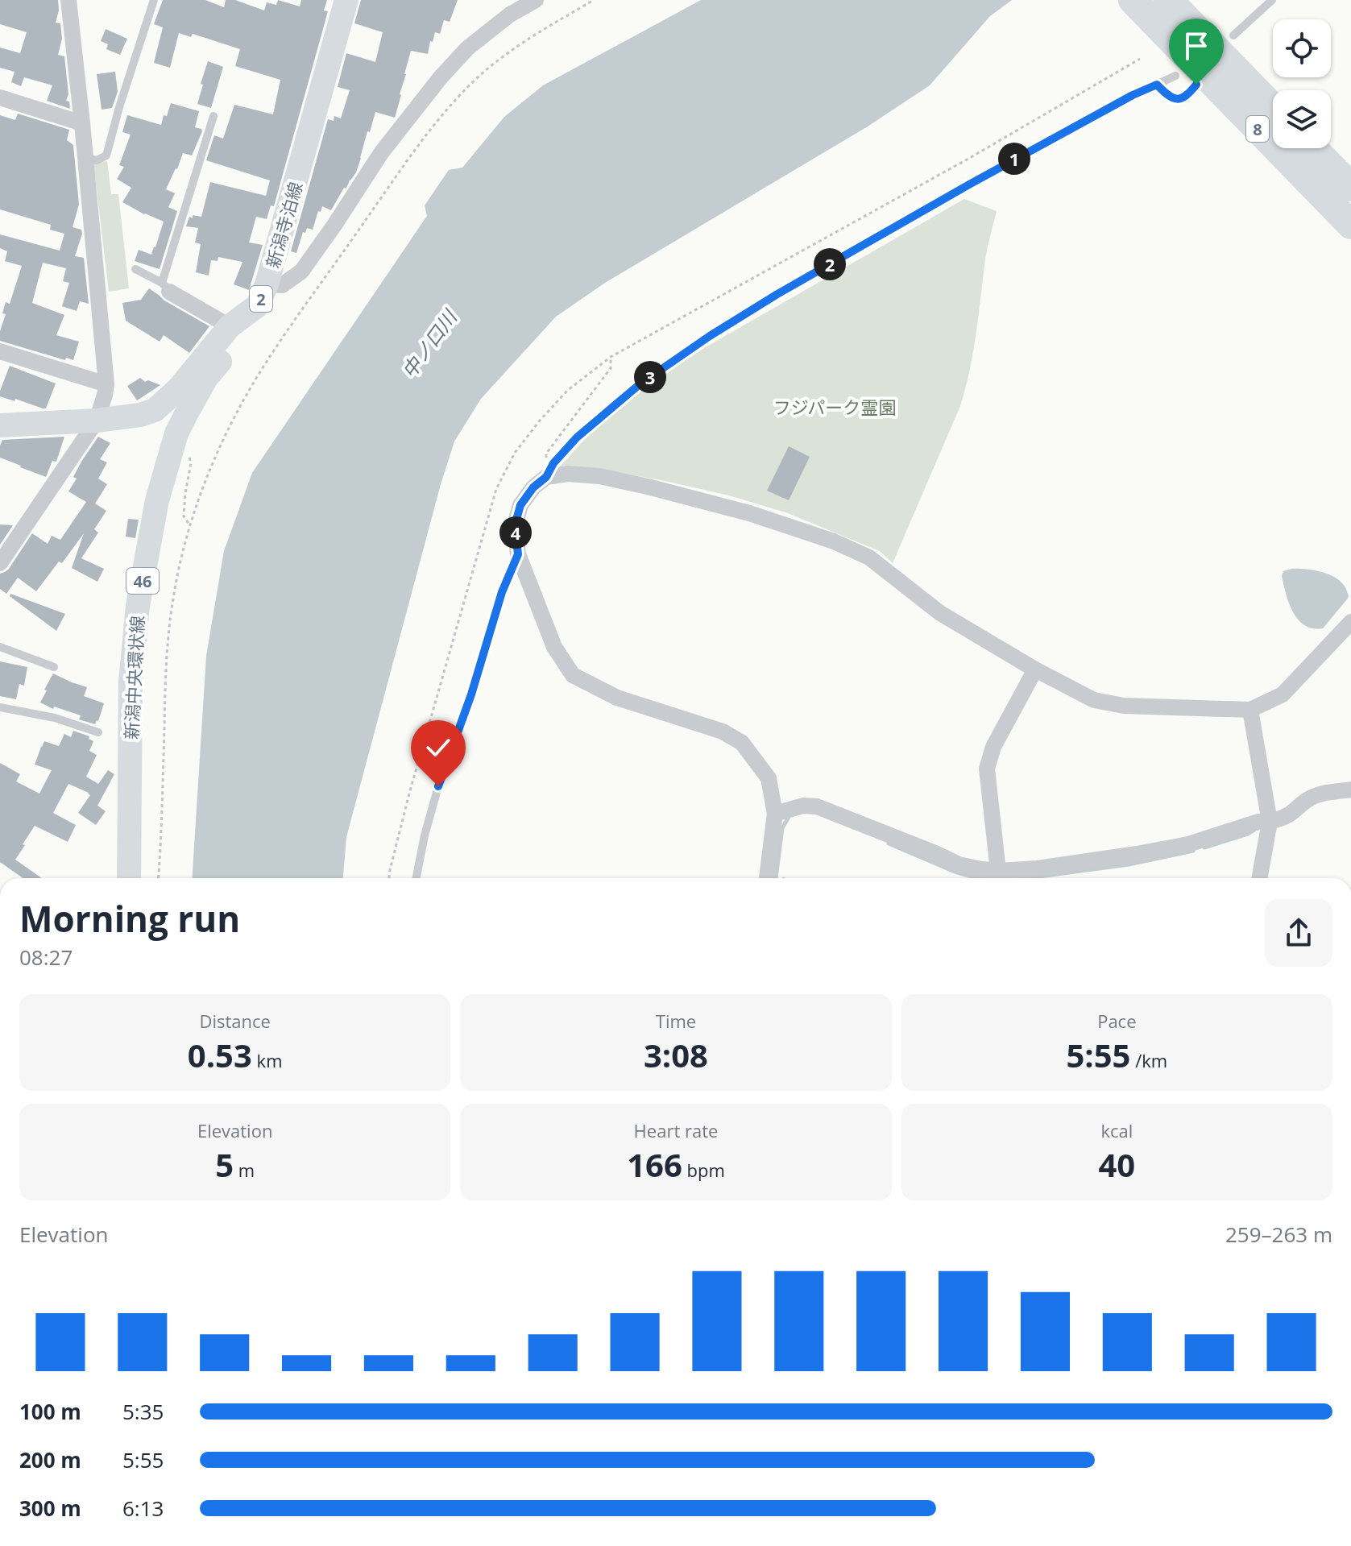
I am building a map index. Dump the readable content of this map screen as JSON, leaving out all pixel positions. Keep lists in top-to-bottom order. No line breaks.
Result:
{"streets":{"highway":["8"],"main road":["新潟寺泊線","2","46","新潟中央環状線"]},"crossings":[["新潟寺泊線","2"],["新潟寺泊線","新潟中央環状線"],["2","新潟中央環状線"]],"water":["中ノ口川"],"parks":["フジパーク霊園"],"page":{"pins":["1","2","3","4"],"heading":["Morning run","08:27"],"stats":[["Distance","0.53 km"],["Time","3:08"],["Pace","5:55 /km"],["Elevation","5 m"],["Heart rate","166 bpm"],["kcal","40"]],"chart":["Elevation","259–263 m"],"list":[{"name":"100 m","note":"5:35"},{"name":"200 m","note":"5:55"},{"name":"300 m","note":"6:13"}]}}
